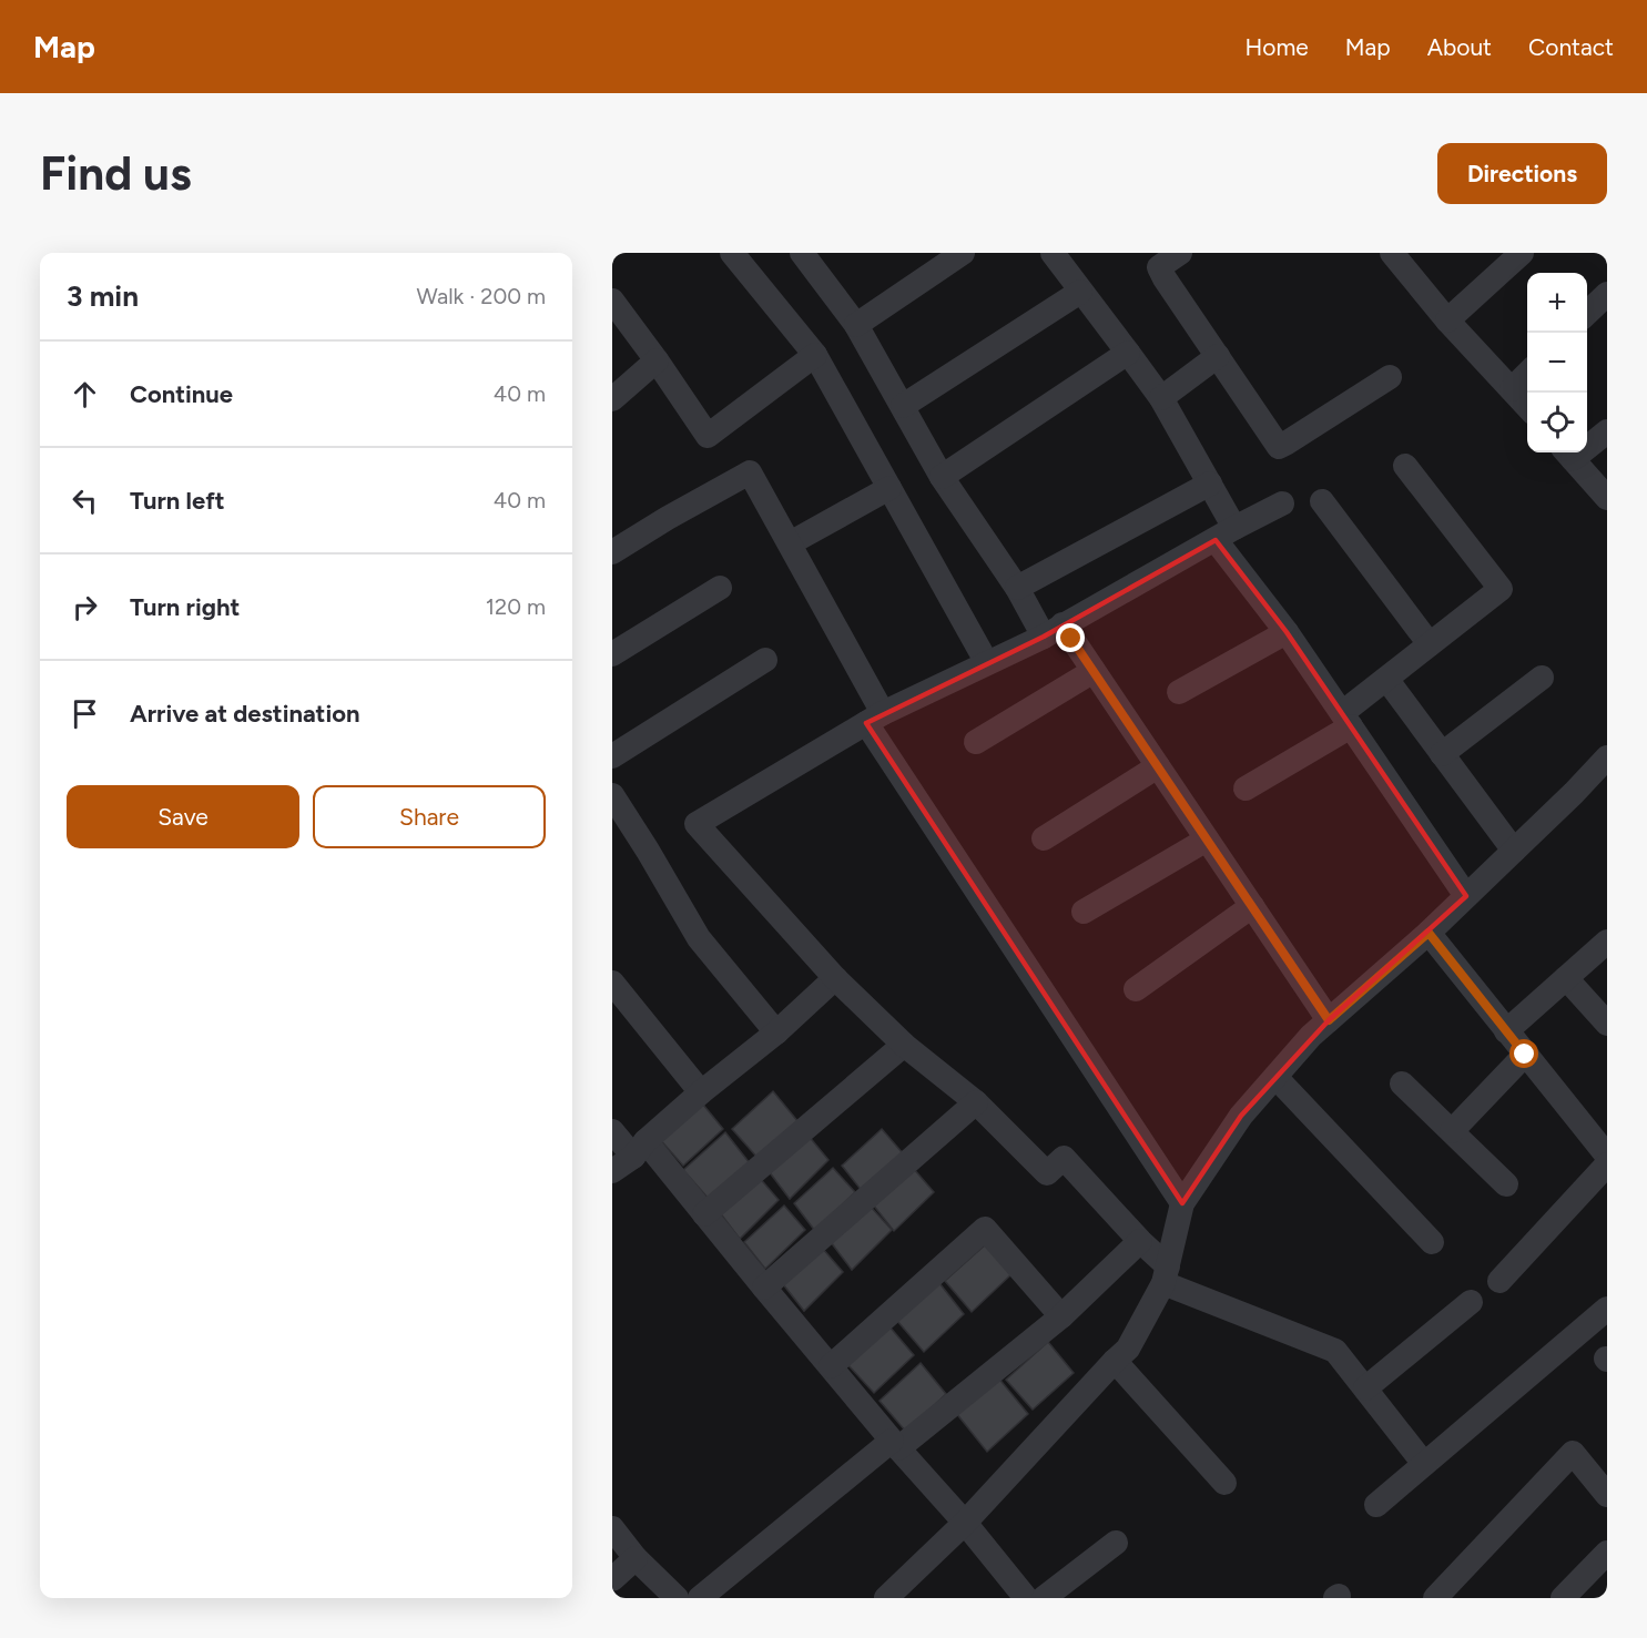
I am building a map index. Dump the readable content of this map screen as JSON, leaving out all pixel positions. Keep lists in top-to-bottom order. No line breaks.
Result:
{"page":{"header":"Map","nav":["Home","Map","About","Contact"],"buttons":["Directions",["Save","Share"]],"title":"Find us","heading":["3 min","Walk · 200 m"],"map_buttons":["+","−"],"list":[["Continue","40 m"],["Turn left","40 m"],["Turn right","120 m"],"Arrive at destination"]}}
